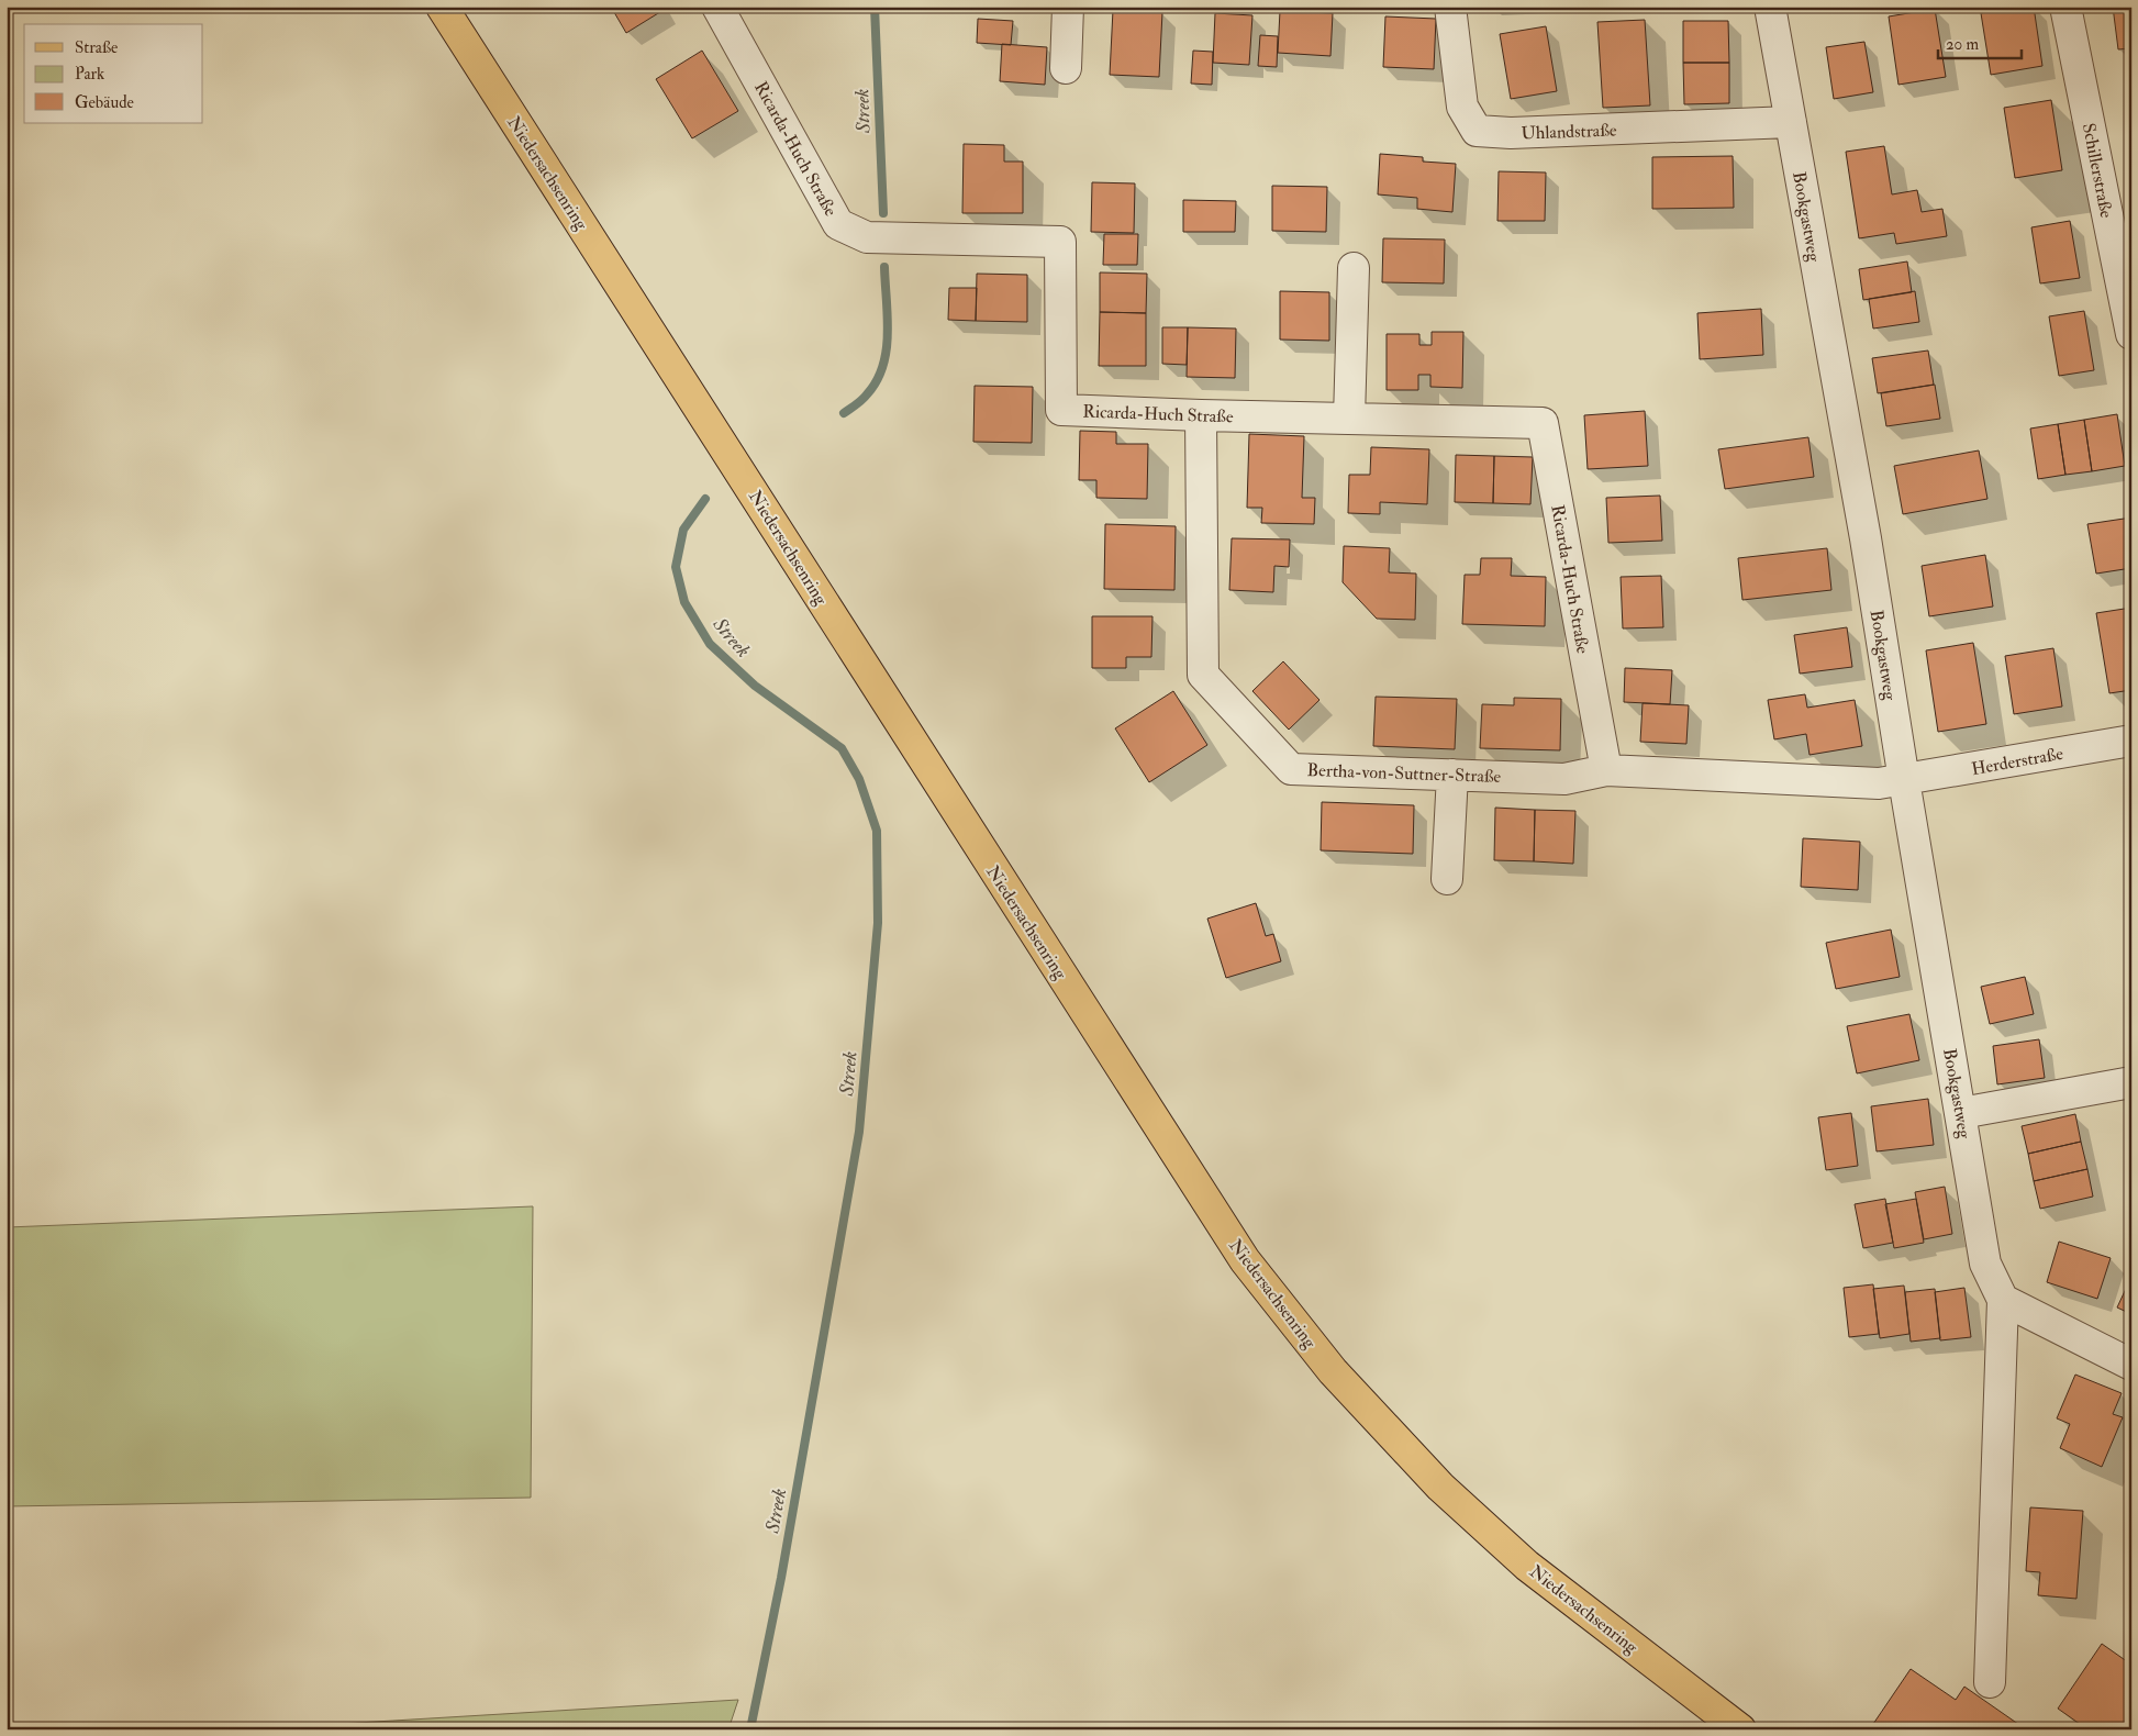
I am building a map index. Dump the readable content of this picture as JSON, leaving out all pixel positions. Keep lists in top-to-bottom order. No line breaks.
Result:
{"streets":{"main road":["Niedersachsenring"],"street":["Uhlandstraße","Ricarda-Huch Straße","Schillerstraße","Bookgastweg","Herderstraße","Bertha-von-Suttner-Straße"]},"crossings":[["Uhlandstraße","Bookgastweg"],["Ricarda-Huch Straße","Bertha-von-Suttner-Straße"],["Bookgastweg","Herderstraße"],["Bookgastweg","Bertha-von-Suttner-Straße"],["Herderstraße","Bertha-von-Suttner-Straße"]],"water":["Streek"],"legend":["Straße","Park","Gebäude"],"scale_bar":"20 m"}
